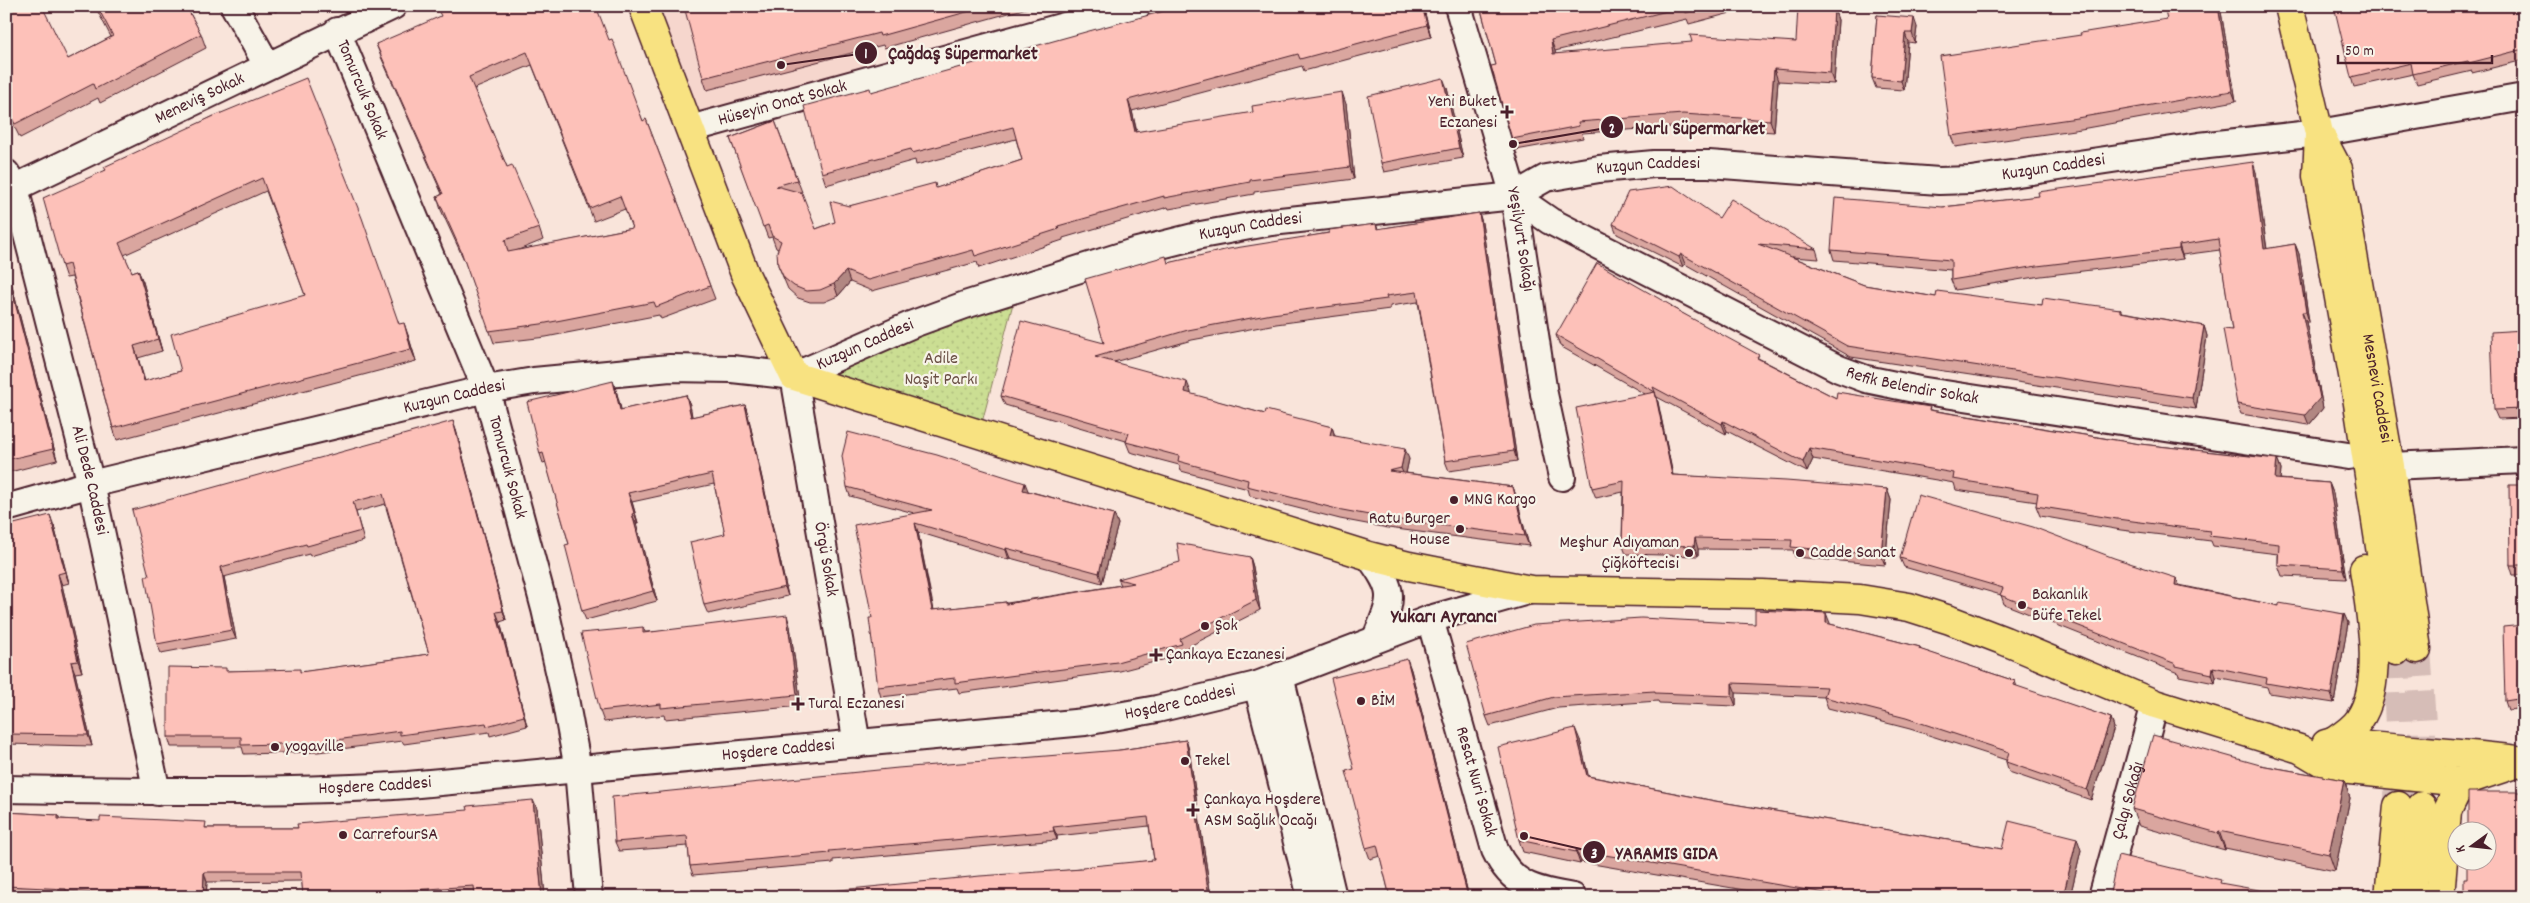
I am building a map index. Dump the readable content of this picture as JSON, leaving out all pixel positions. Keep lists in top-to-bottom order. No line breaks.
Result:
{"streets":{"main road":["Mesnevi Caddesi"],"street":["Tomurcuk Sokak","Meneviş Sokak","Hüseyin Onat Sokak","Kuzgun Caddesi","Yeşilyurt Sokağı","Refik Belendir Sokak","Ali Dede Caddesi","Örgü Sokak","Hoşdere Caddesi","Resat Nuri Sokak","Çalgı Sokağı"]},"crossings":[["Tomurcuk Sokak","Meneviş Sokak"],["Tomurcuk Sokak","Kuzgun Caddesi"],["Tomurcuk Sokak","Hoşdere Caddesi"],["Meneviş Sokak","Ali Dede Caddesi"],["Kuzgun Caddesi","Yeşilyurt Sokağı"],["Kuzgun Caddesi","Refik Belendir Sokak"],["Kuzgun Caddesi","Mesnevi Caddesi"],["Kuzgun Caddesi","Ali Dede Caddesi"],["Kuzgun Caddesi","Örgü Sokak"],["Yeşilyurt Sokağı","Refik Belendir Sokak"],["Ali Dede Caddesi","Hoşdere Caddesi"],["Örgü Sokak","Hoşdere Caddesi"],["Hoşdere Caddesi","Resat Nuri Sokak"]],"districts":["Yukarı Ayrancı"],"parks":["Adile Naşit Parkı"],"places":{"other":["Çağdaş Süpermarket","Narlı Süpermarket","MNG Kargo","Ratu Burger House","Meşhur Adıyaman Çiğköftecisi","Cadde Sanat","Bakanlık Büfe Tekel","Şok","BİM","yogaville","Tekel","CarrefourSA","YARAMIS GIDA"],"health":["Yeni Buket Eczanesi","Çankaya Eczanesi","Tural Eczanesi","Çankaya Hoşdere ASM Sağlık Ocağı"]},"scale_bar":"50 m","north":"left"}
